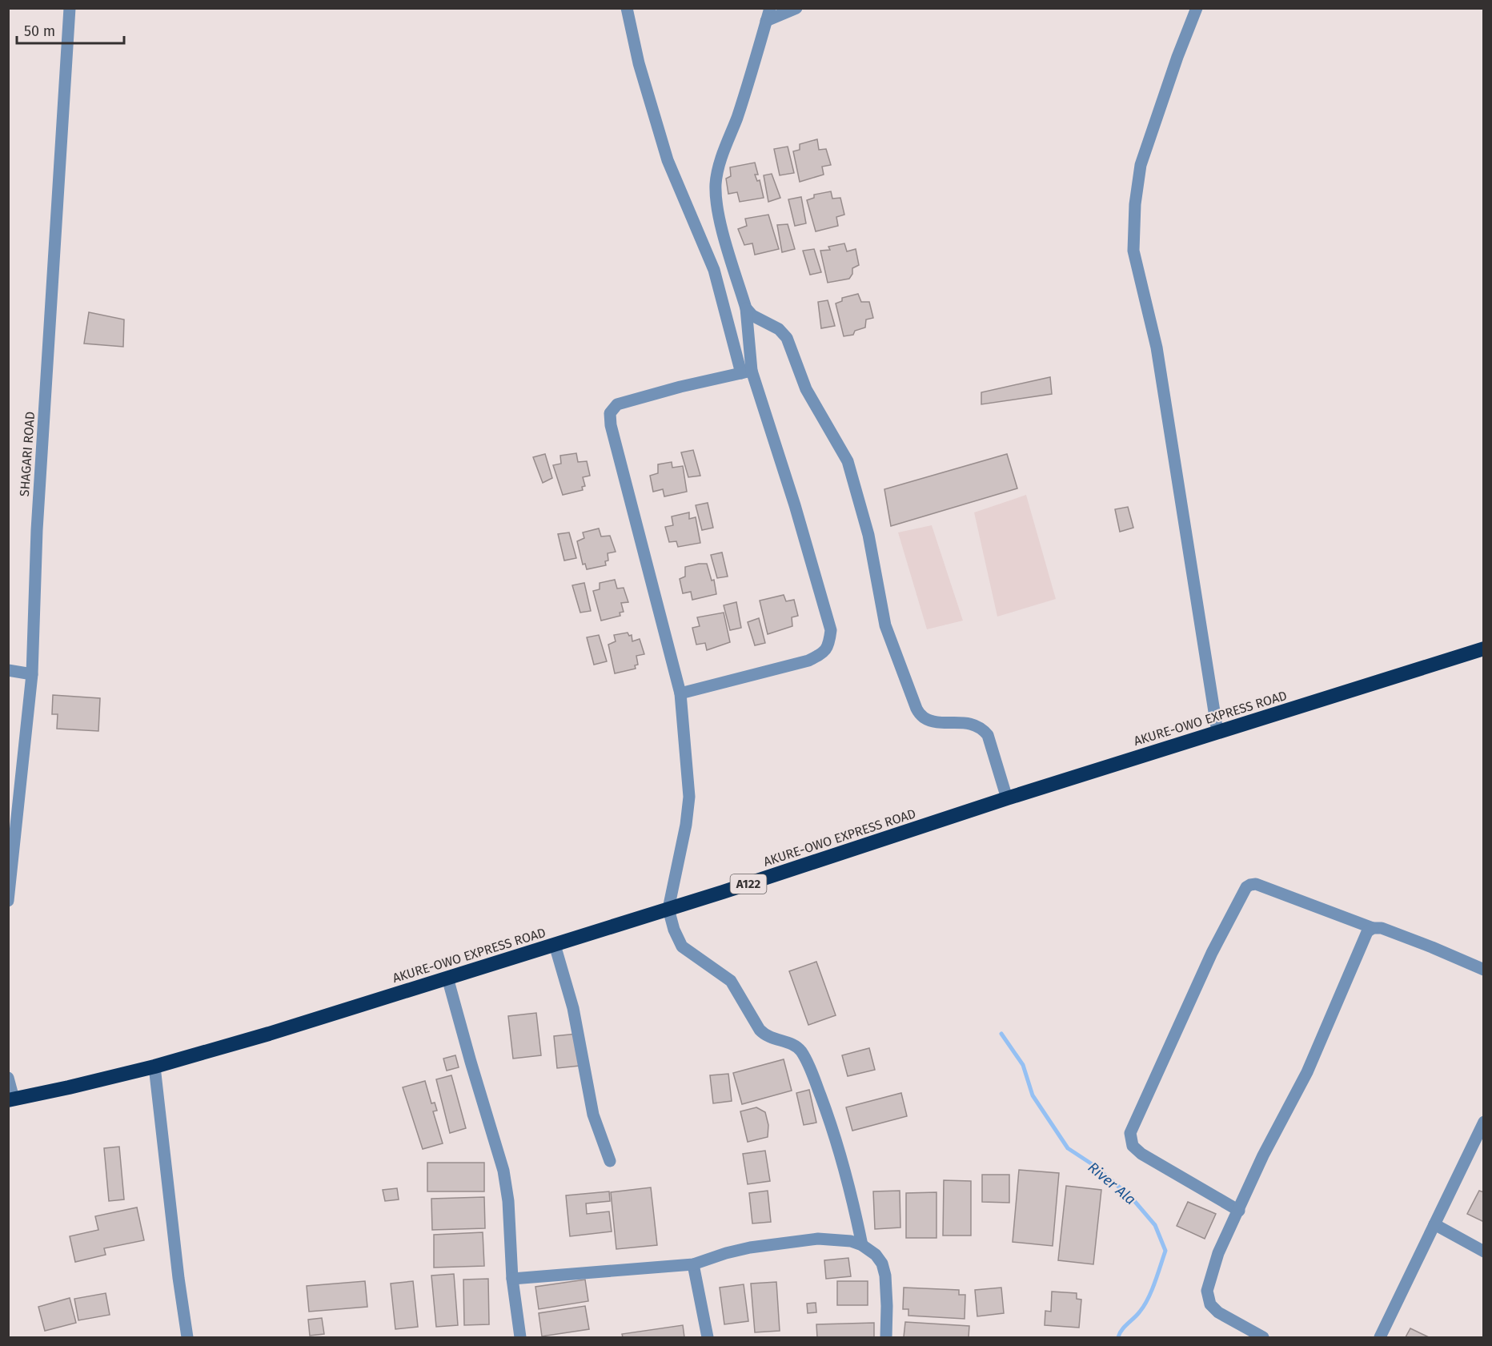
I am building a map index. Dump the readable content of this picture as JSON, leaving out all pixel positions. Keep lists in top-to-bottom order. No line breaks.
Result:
{"streets":{"highway":["AKURE-OWO EXPRESS ROAD","A122"],"street":["SHAGARI ROAD"]},"water":["River Ala"],"scale_bar":"50 m"}
